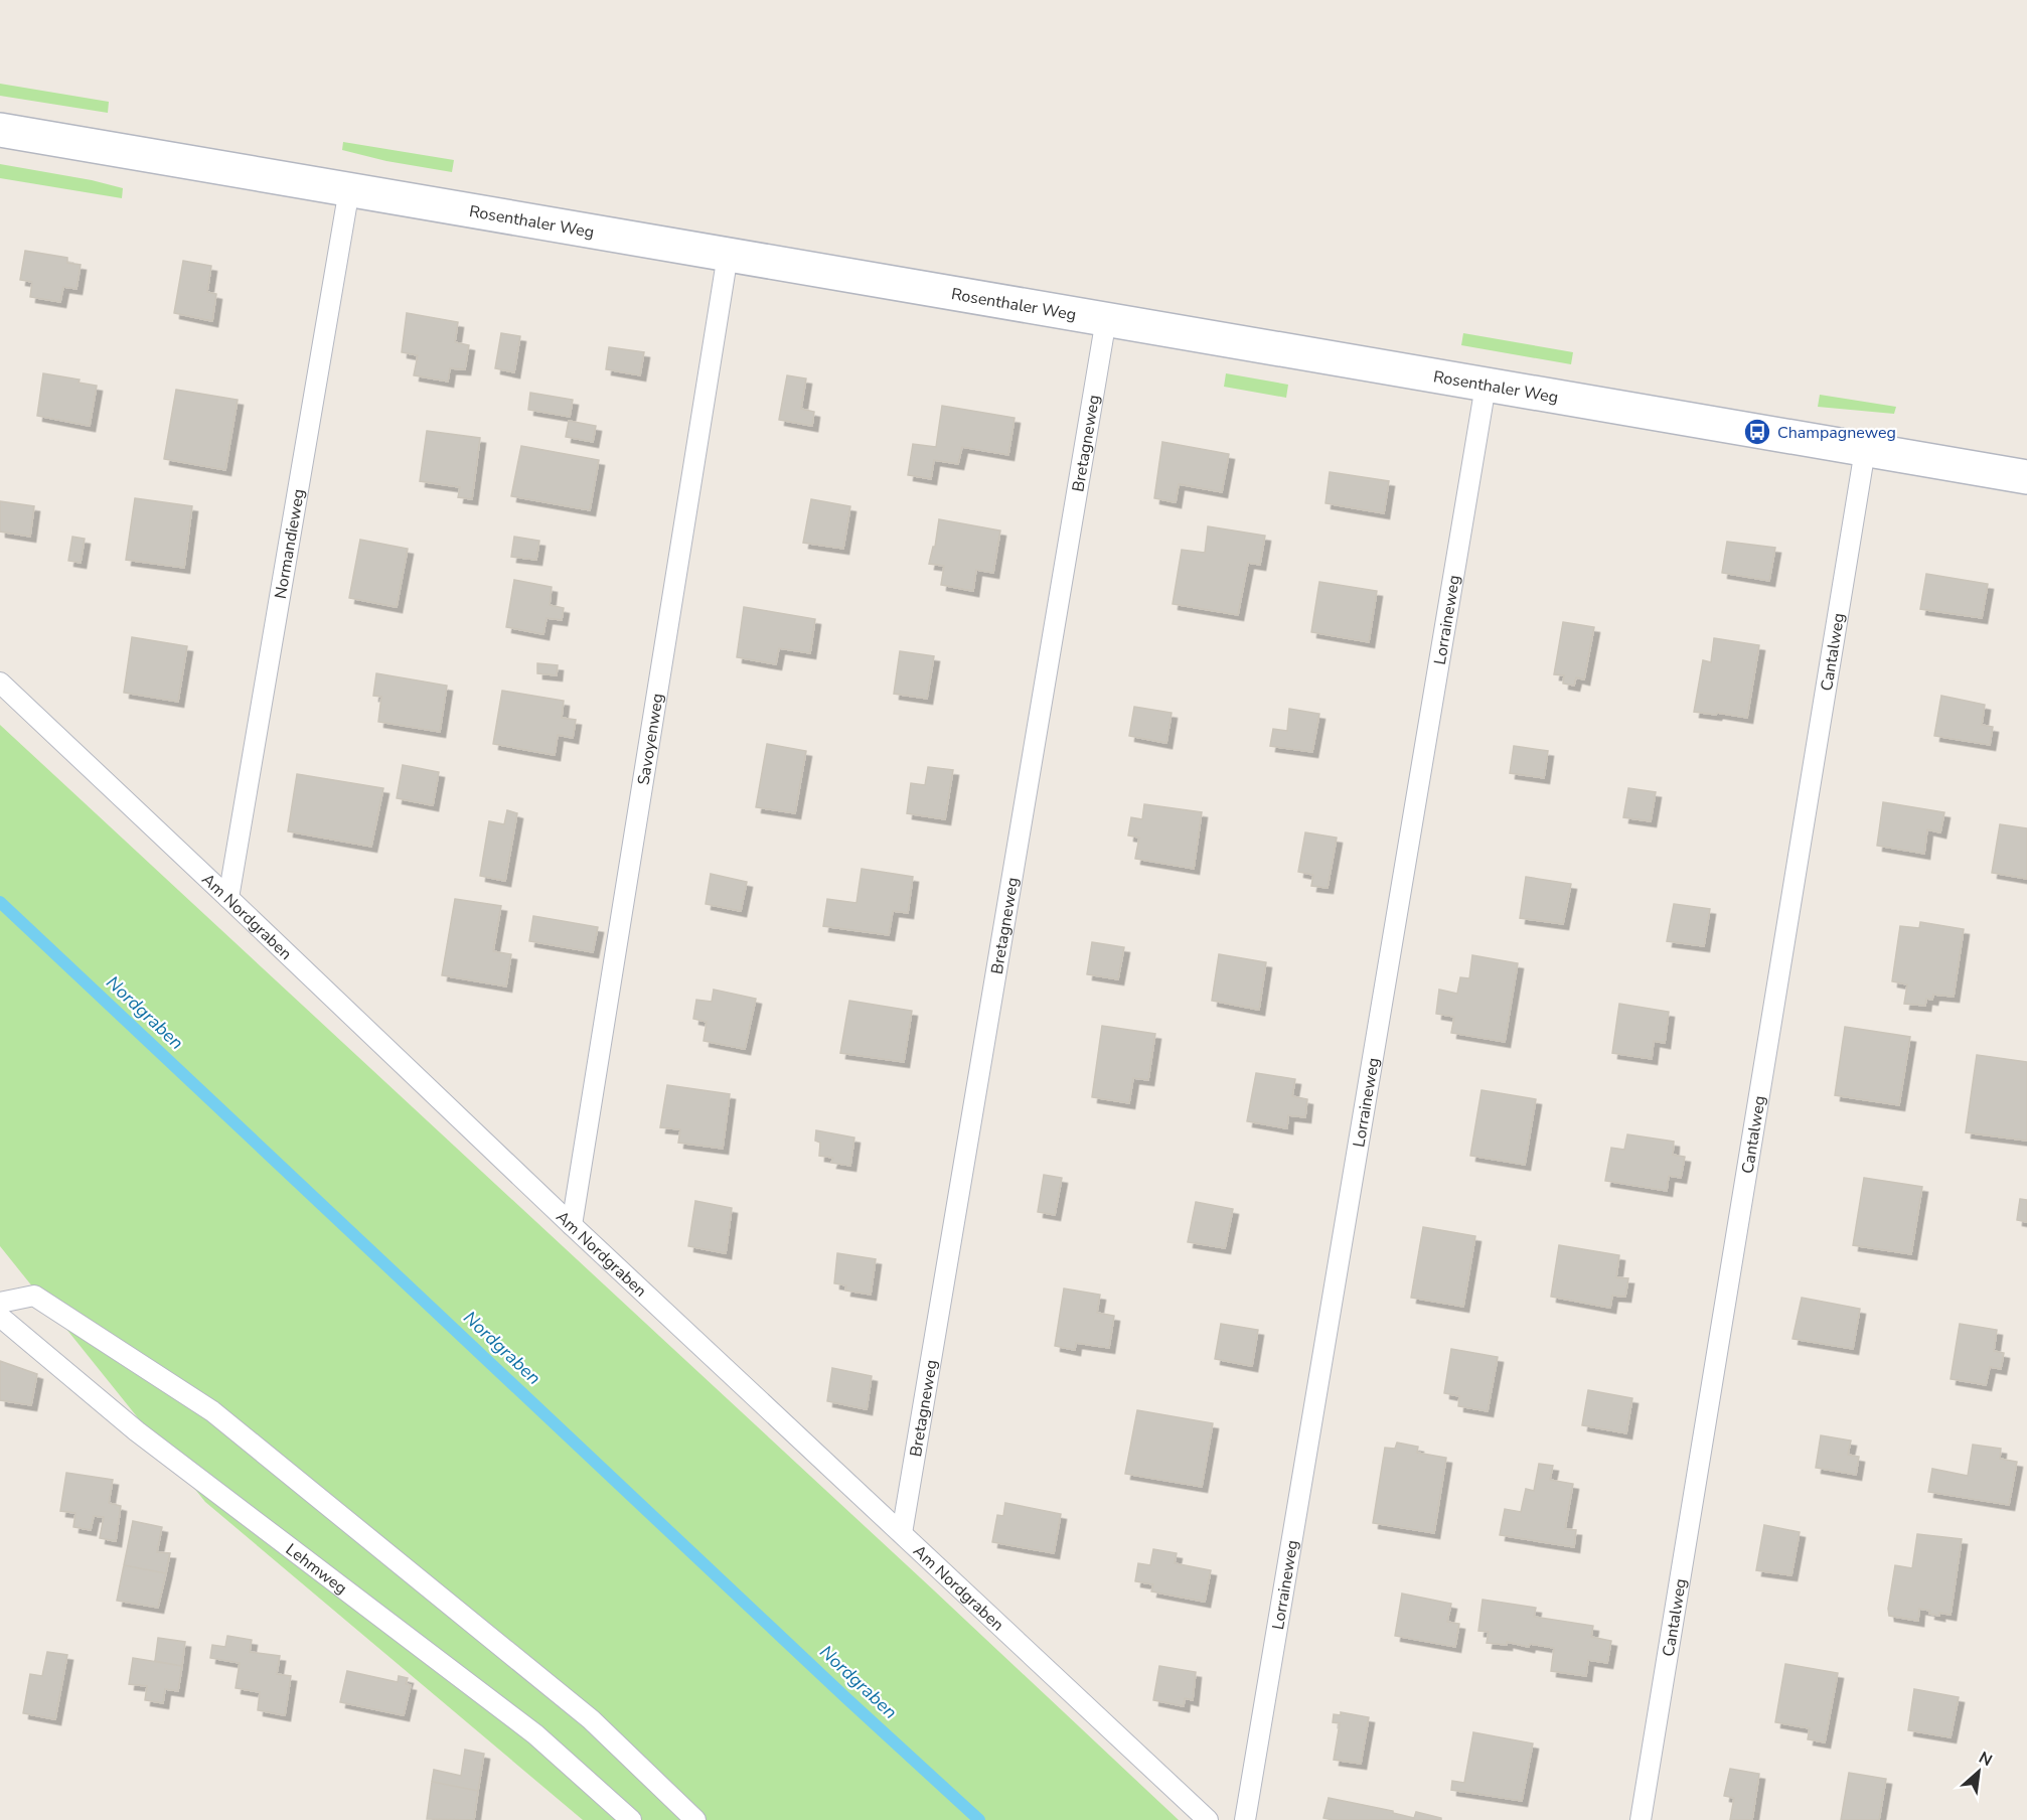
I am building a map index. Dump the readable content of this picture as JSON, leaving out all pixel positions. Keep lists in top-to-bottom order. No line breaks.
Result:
{"streets":{"main road":["Rosenthaler Weg"],"lane":["Bretagneweg","Normandieweg","Lorraineweg","Cantalweg","Savoyenweg","Am Nordgraben","Lehmweg"]},"crossings":[["Rosenthaler Weg","Bretagneweg"],["Rosenthaler Weg","Normandieweg"],["Rosenthaler Weg","Lorraineweg"],["Rosenthaler Weg","Cantalweg"],["Rosenthaler Weg","Savoyenweg"],["Bretagneweg","Am Nordgraben"],["Normandieweg","Am Nordgraben"],["Savoyenweg","Am Nordgraben"]],"water":["Nordgraben"],"places":{"bus stop":["Champagneweg"]},"north":"top right"}
